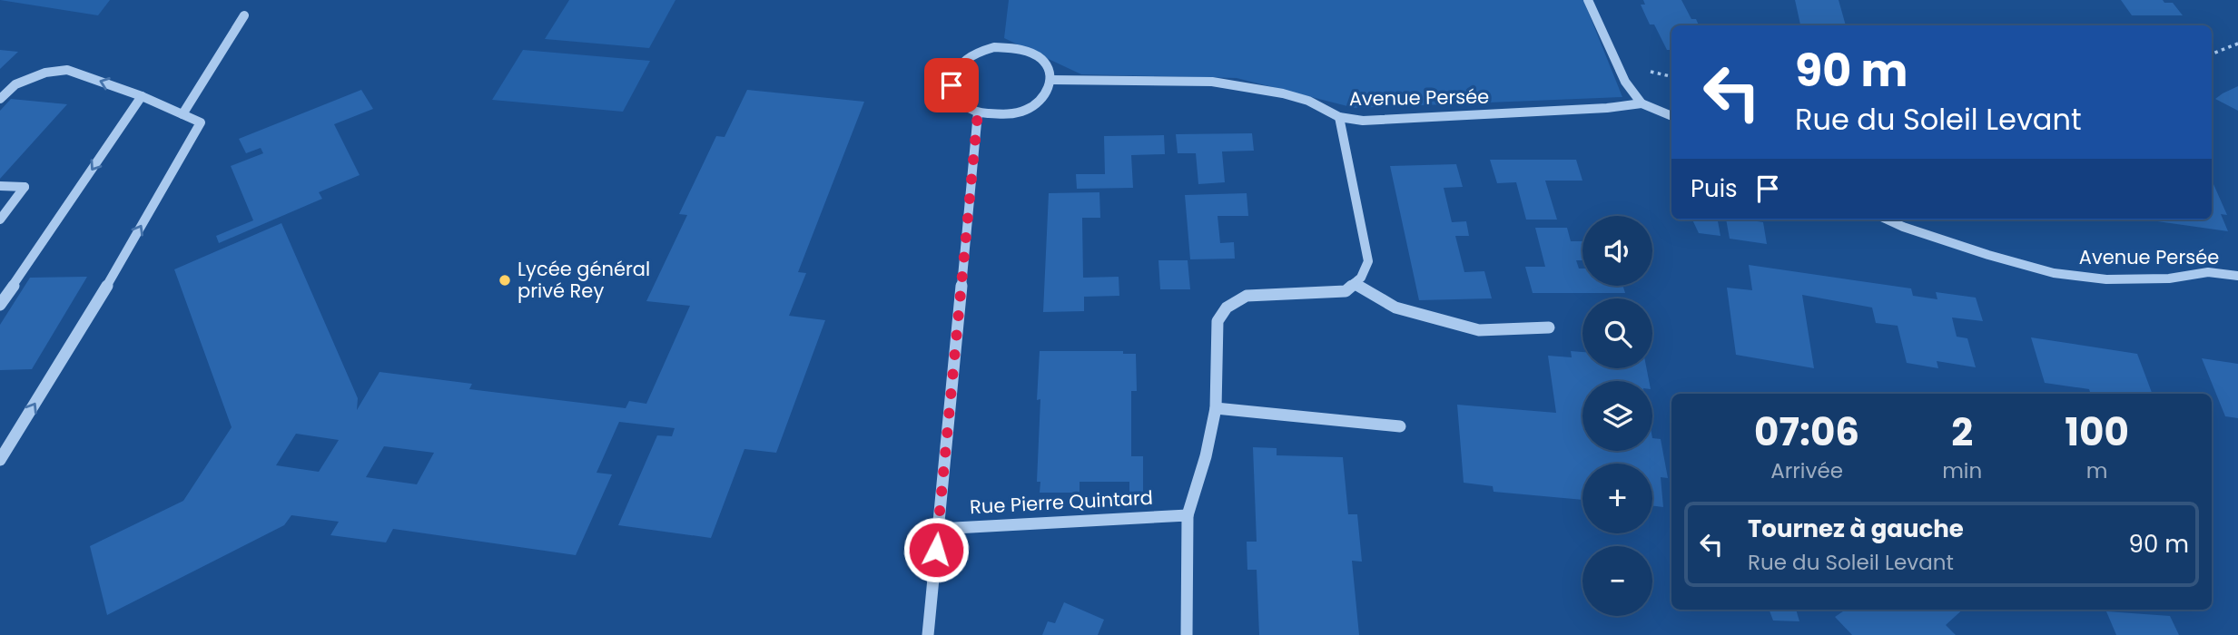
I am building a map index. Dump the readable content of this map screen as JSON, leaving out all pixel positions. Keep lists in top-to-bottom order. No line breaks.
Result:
{"streets":{"street":["Avenue Persée","Rue Pierre Quintard"]},"places":["Lycée général privé Rey"],"page":{"turn":["90 m","Rue du Soleil Levant"],"then":"Puis","map_buttons":["+","−"],"eta":["07:06","Arrivée","2","min","100","m"],"list":[{"name":"Tournez à gauche","note":"Rue du Soleil Levant","value":"90 m"}]}}
